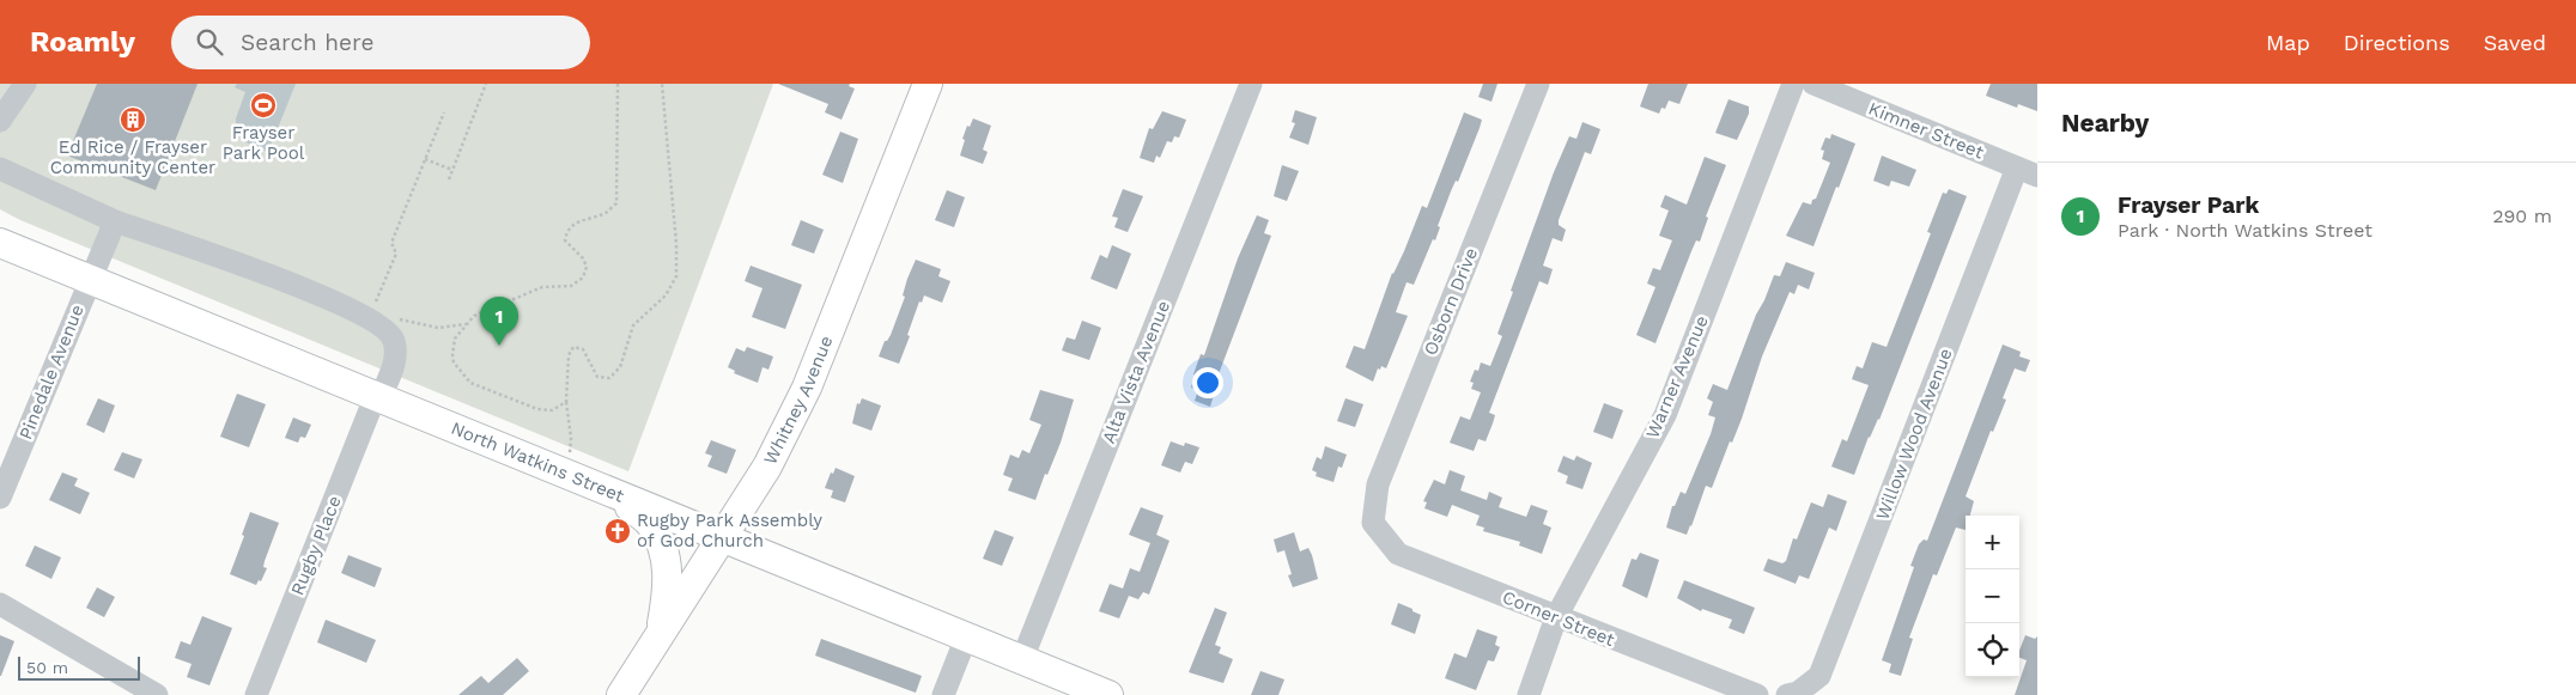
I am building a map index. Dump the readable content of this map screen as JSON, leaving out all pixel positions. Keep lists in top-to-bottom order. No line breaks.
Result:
{"streets":{"main road":["Whitney Avenue","North Watkins Street"],"street":["Kimner Street","Osborn Drive","Pinedale Avenue","Alta Vista Avenue","Warner Avenue","Willow Wood Avenue","Rugby Place","Corner Street"]},"crossings":[["Kimner Street","Willow Wood Avenue"],["Osborn Drive","Corner Street"],["Pinedale Avenue","North Watkins Street"],["Alta Vista Avenue","North Watkins Street"],["Warner Avenue","Corner Street"],["Whitney Avenue","North Watkins Street"],["North Watkins Street","Rugby Place"]],"places":{"sports":["Frayser Park Pool"],"building":["Ed Rice / Frayser Community Center"],"church":["Rugby Park Assembly of God Church"]},"scale_bar":"50 m","page":{"header":"Roamly","search":"Search here","nav":["Map","Directions","Saved"],"heading":"Nearby","list":[{"mark":"1","name":"Frayser Park","note":"Park · North Watkins Street","value":"290 m"}],"pins":"1","map_buttons":["+","−"],"scale":"50 m"}}
